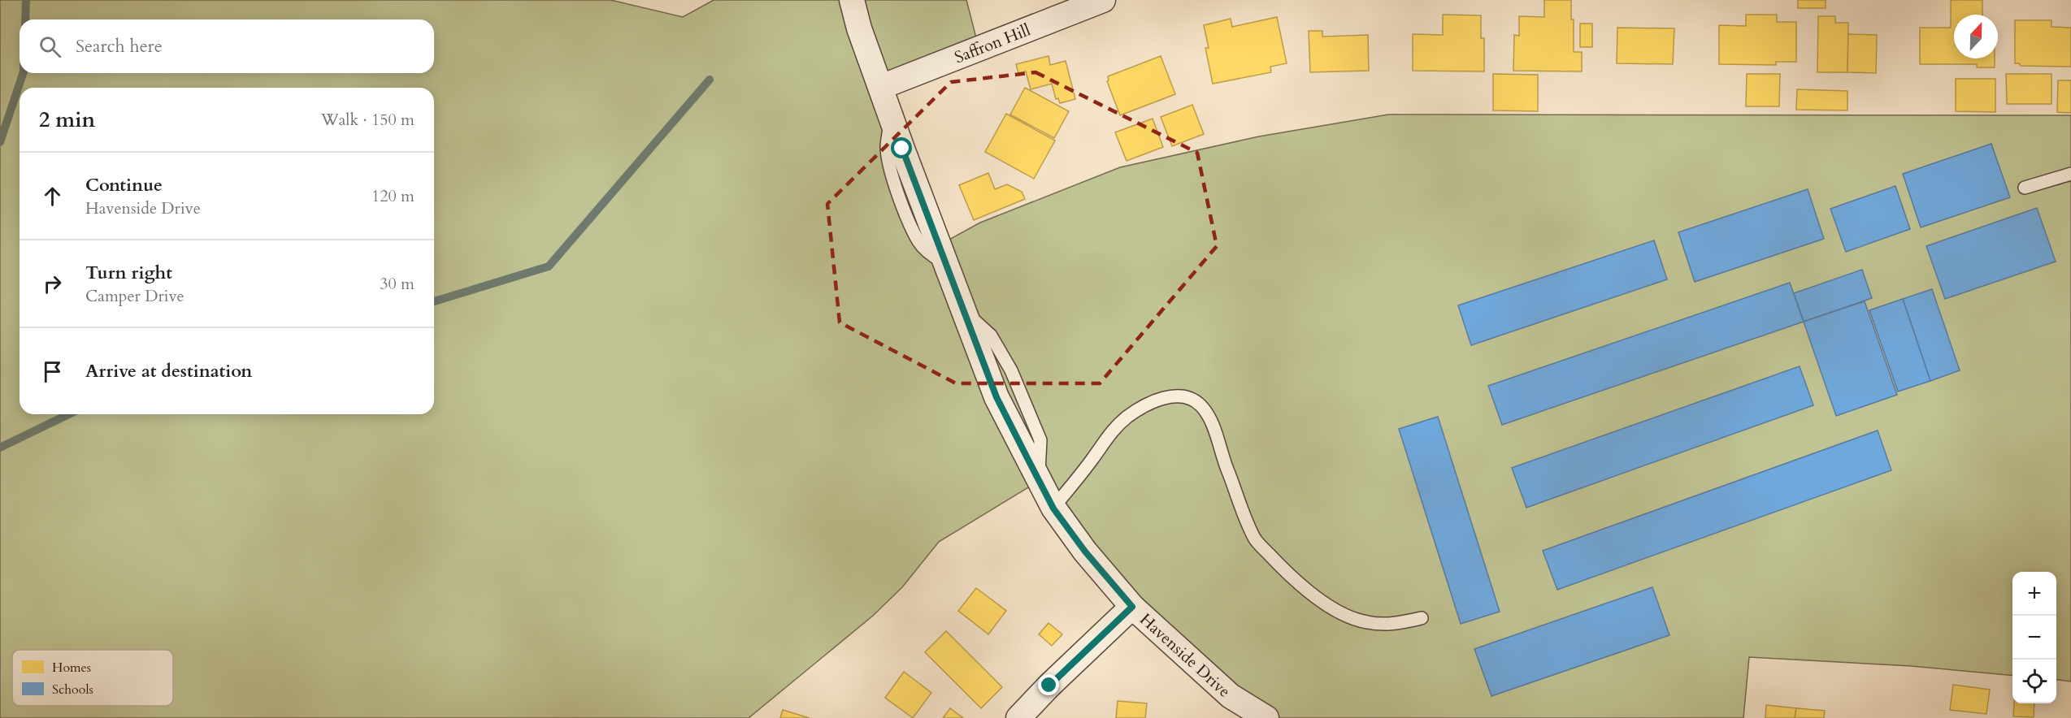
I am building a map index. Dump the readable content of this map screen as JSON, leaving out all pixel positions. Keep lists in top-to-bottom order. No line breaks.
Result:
{"streets":{"street":["Saffron Hill","Havenside Drive"]},"crossings":[["Saffron Hill","Havenside Drive"]],"legend":["Homes","Schools"],"north":"top","page":{"search":"Search here","heading":["2 min","Walk · 150 m"],"list":[["Continue","Havenside Drive","120 m"],["Turn right","Camper Drive","30 m"],"Arrive at destination"],"map_buttons":["+","−"]}}
